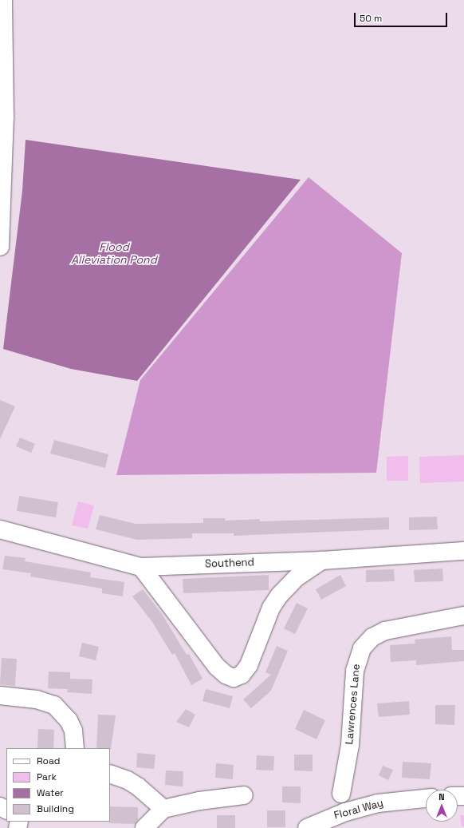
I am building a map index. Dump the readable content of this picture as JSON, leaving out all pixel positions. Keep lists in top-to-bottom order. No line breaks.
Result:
{"streets":{"street":["Southend","Lawrences Lane","Floral Way"]},"water":["Flood Alleviation Pond"],"legend":["Road","Park","Water","Building"],"scale_bar":"50 m","north":"top"}
